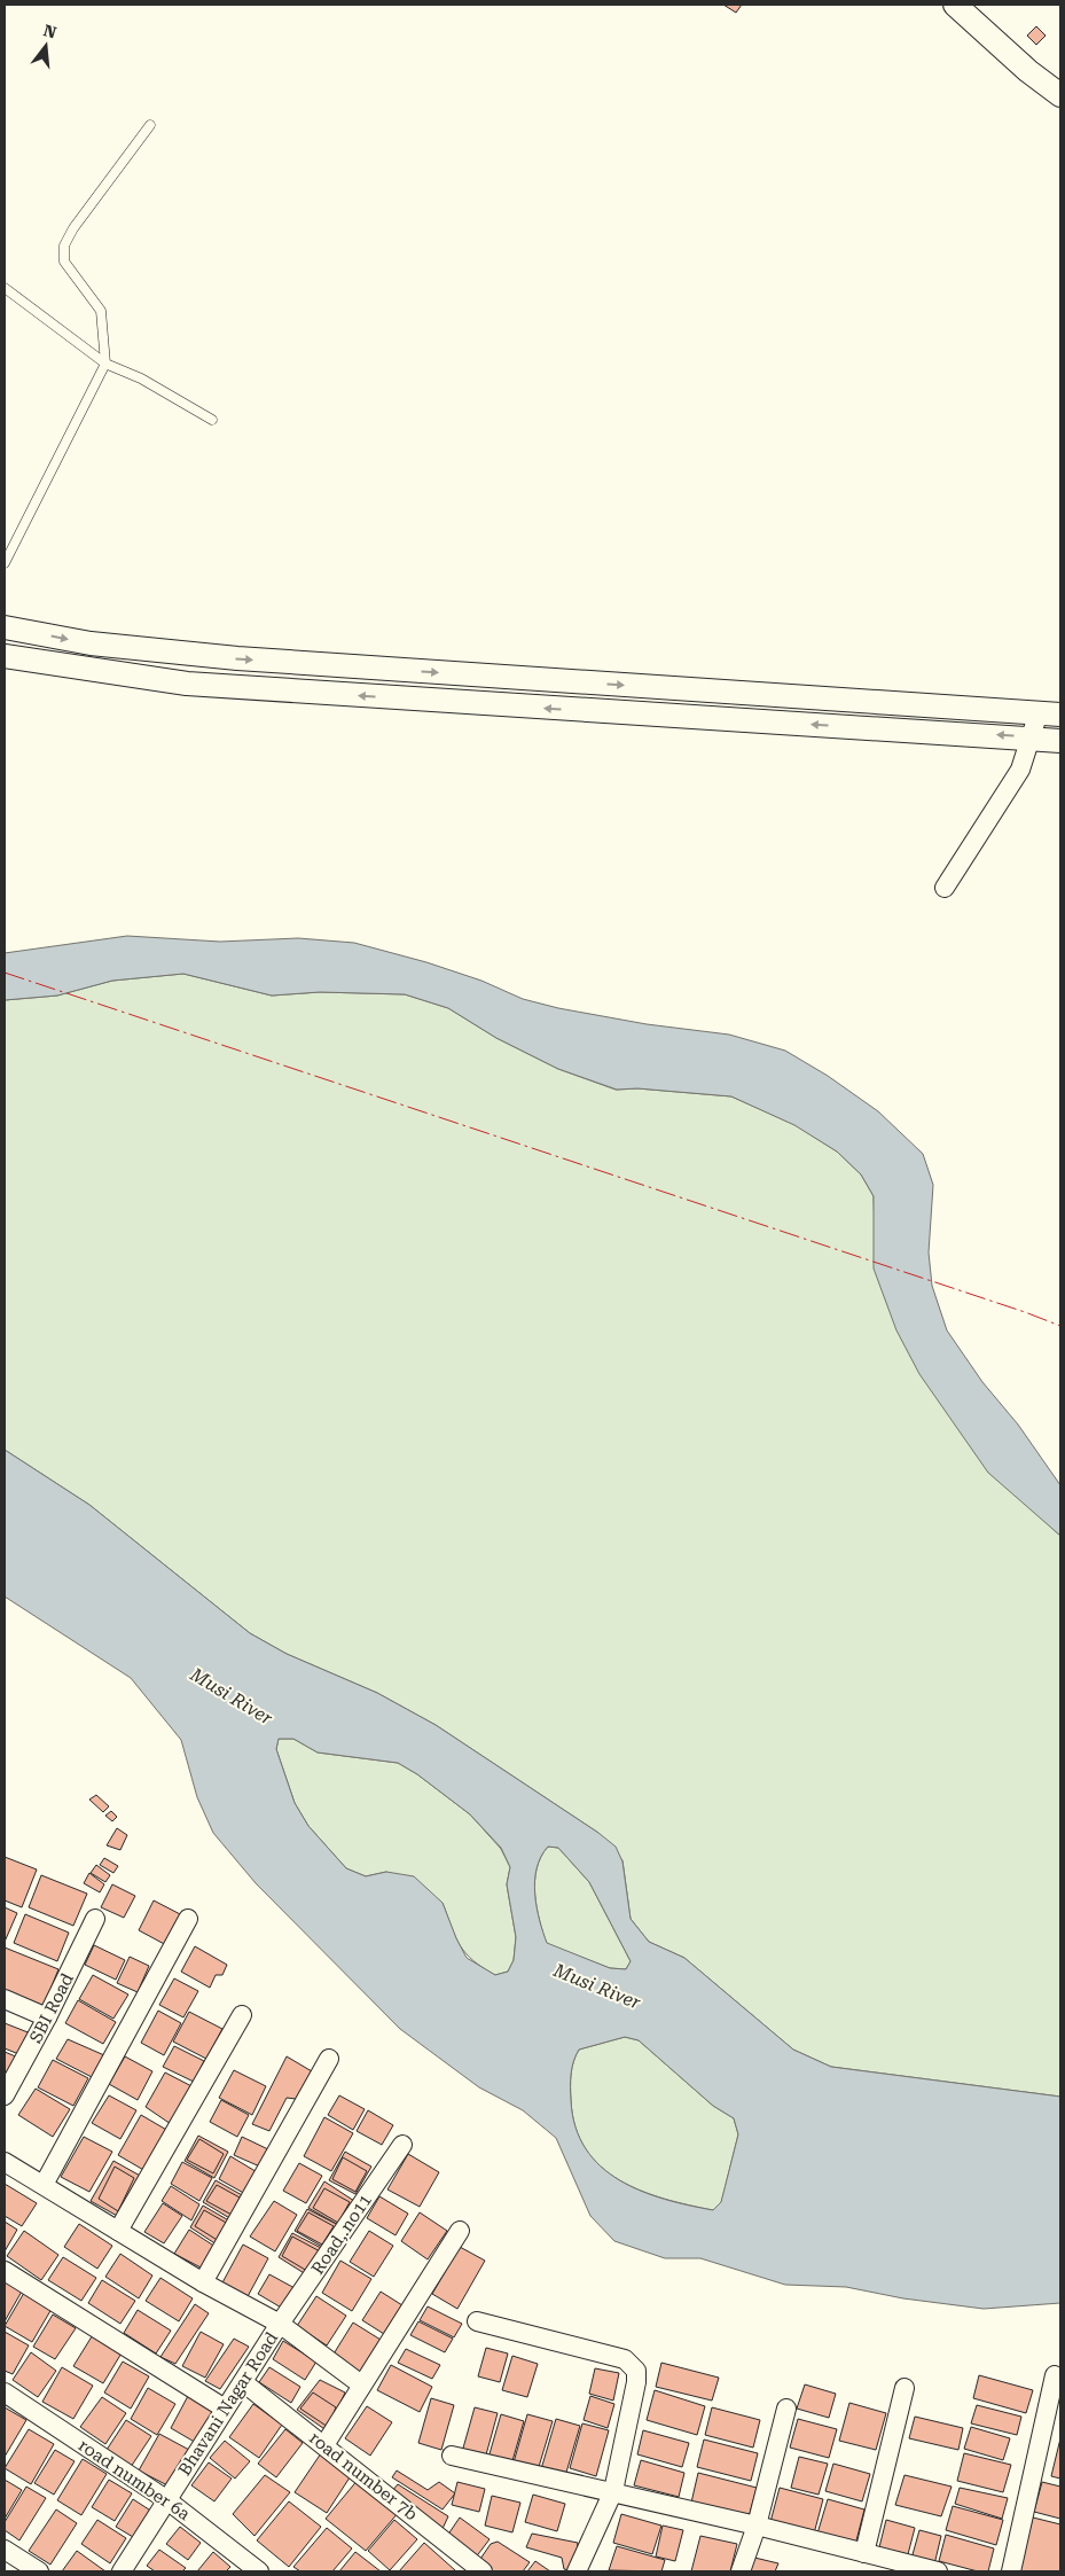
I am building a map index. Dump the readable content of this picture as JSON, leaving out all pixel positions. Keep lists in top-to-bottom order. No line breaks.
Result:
{"streets":{"street":["SBI Road","Road,.no11","Bhavani Nagar Road","road number 7b","road number 6a"]},"crossings":[["Road,.no11","Bhavani Nagar Road"],["Bhavani Nagar Road","road number 7b"],["Bhavani Nagar Road","road number 6a"]],"water":["Musi River"],"north":"top"}
